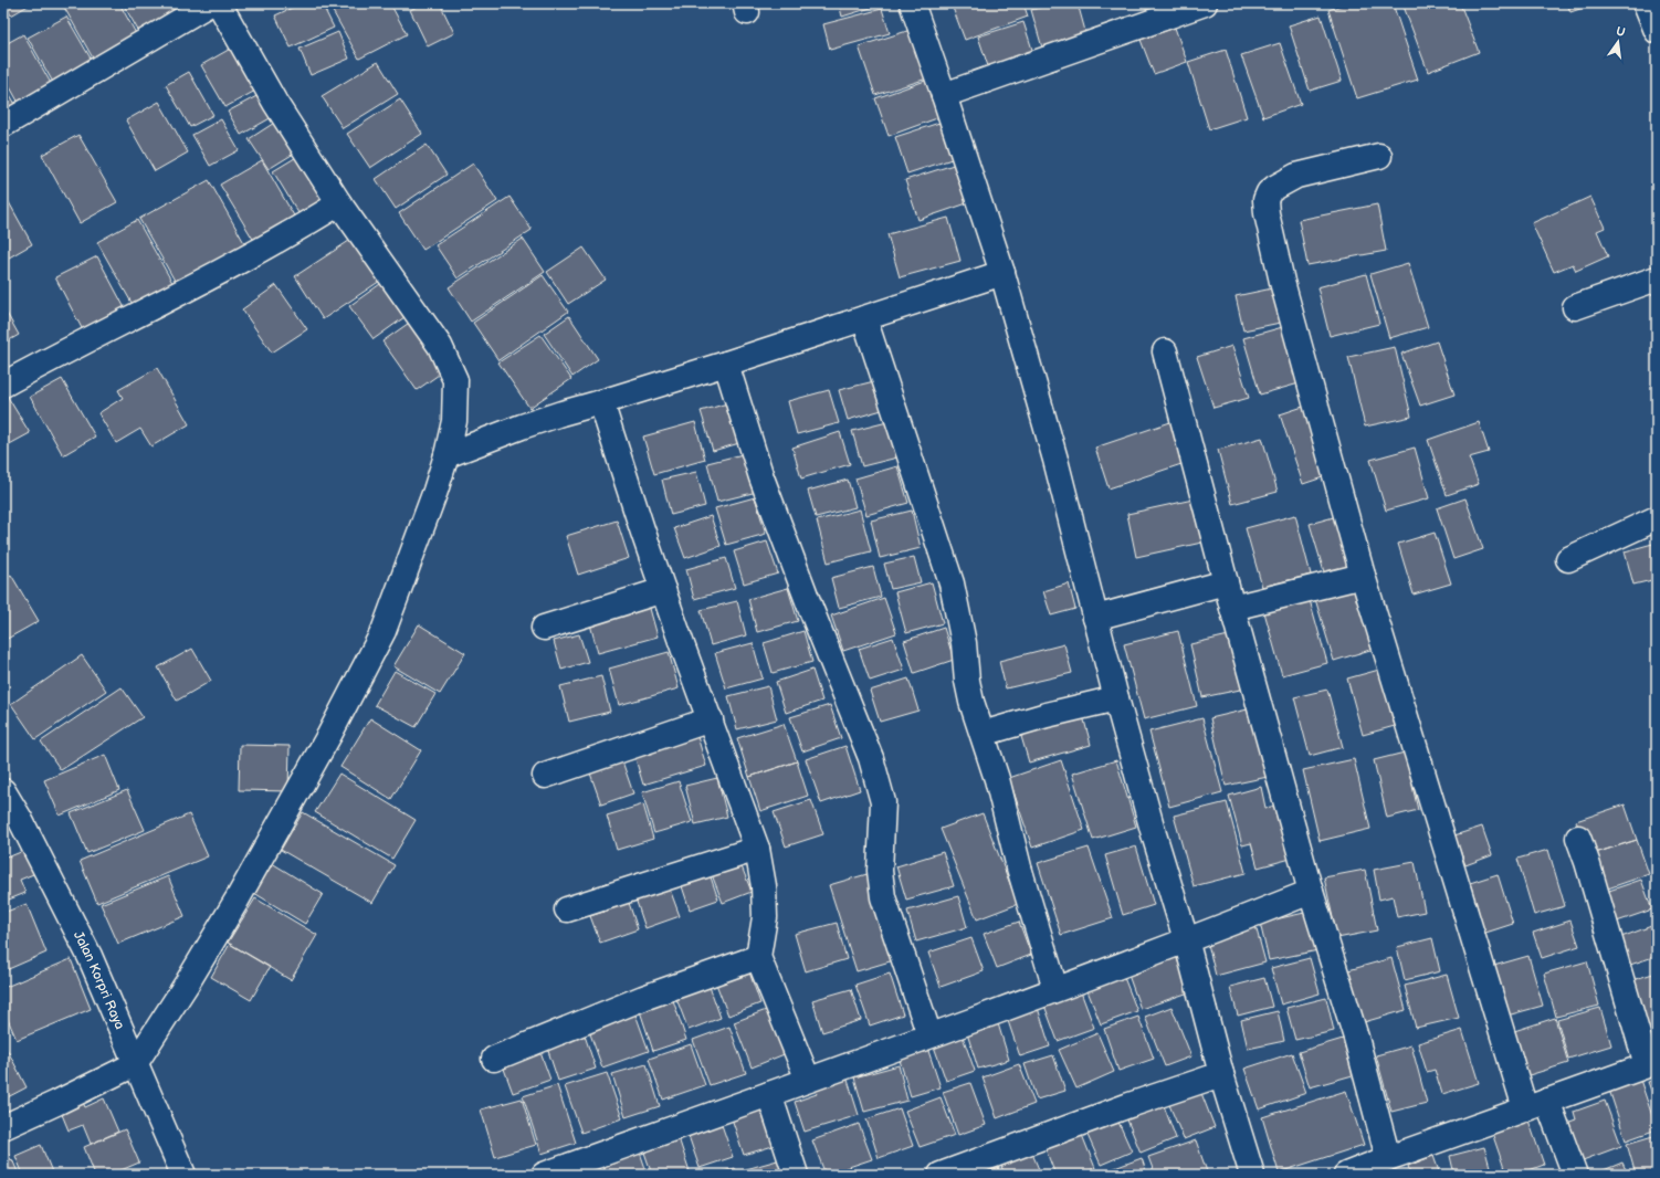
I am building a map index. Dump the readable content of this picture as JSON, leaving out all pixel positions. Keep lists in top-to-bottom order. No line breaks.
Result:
{"streets":{"street":["Jalan Korpri Raya"]},"north":"top"}
